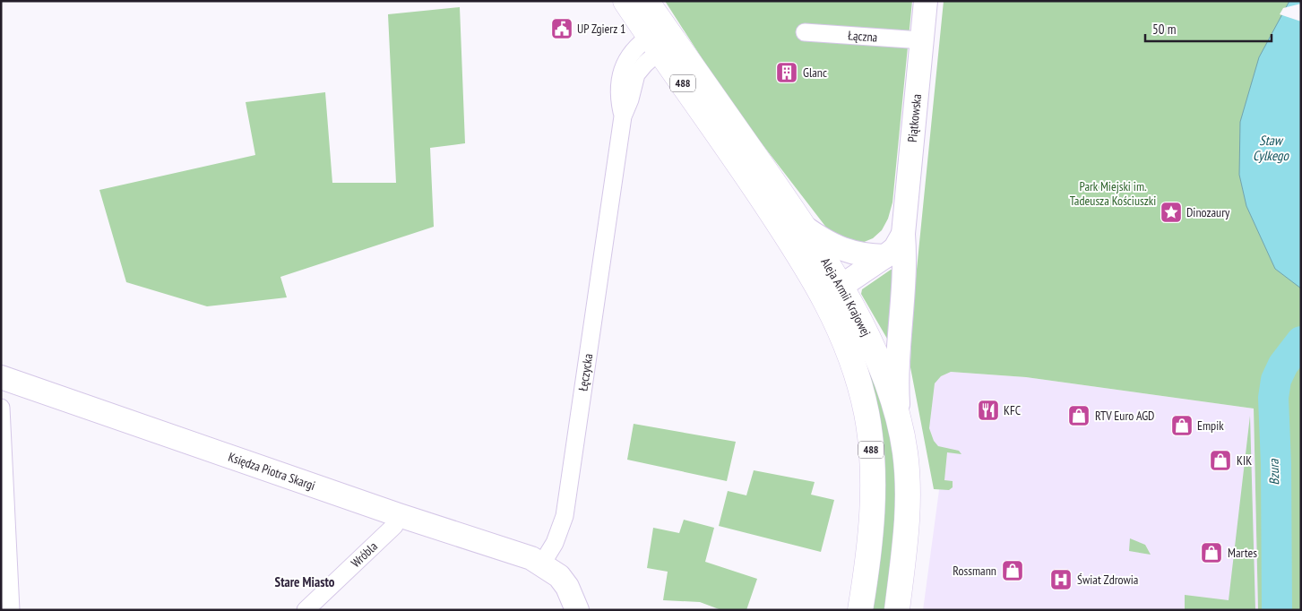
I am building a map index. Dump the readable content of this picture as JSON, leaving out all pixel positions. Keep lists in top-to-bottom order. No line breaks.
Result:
{"streets":{"main road":["488","Aleja Armii Krajowej"],"street":["Łączna","Piątkowska","Łęczycka","Księdza Piotra Skargi","Wróbla"]},"crossings":[["Łączna","Piątkowska"],["488","Aleja Armii Krajowej"],["488","Łęczycka"],["Piątkowska","Aleja Armii Krajowej"],["Aleja Armii Krajowej","Łęczycka"],["Łęczycka","Księdza Piotra Skargi"],["Księdza Piotra Skargi","Wróbla"]],"districts":["Stare Miasto"],"water":["Staw Cylkego","Bzura"],"parks":["Park Miejski im. Tadeusza Kościuszki"],"places":{"public building":["UP Zgierz 1"],"building":["Glanc"],"place":["Dinozaury"],"restaurant":["KFC"],"shop":["RTV Euro AGD","Empik","KIK","Martes","Rossmann"],"hospital":["Świat Zdrowia"]},"scale_bar":"50 m"}
